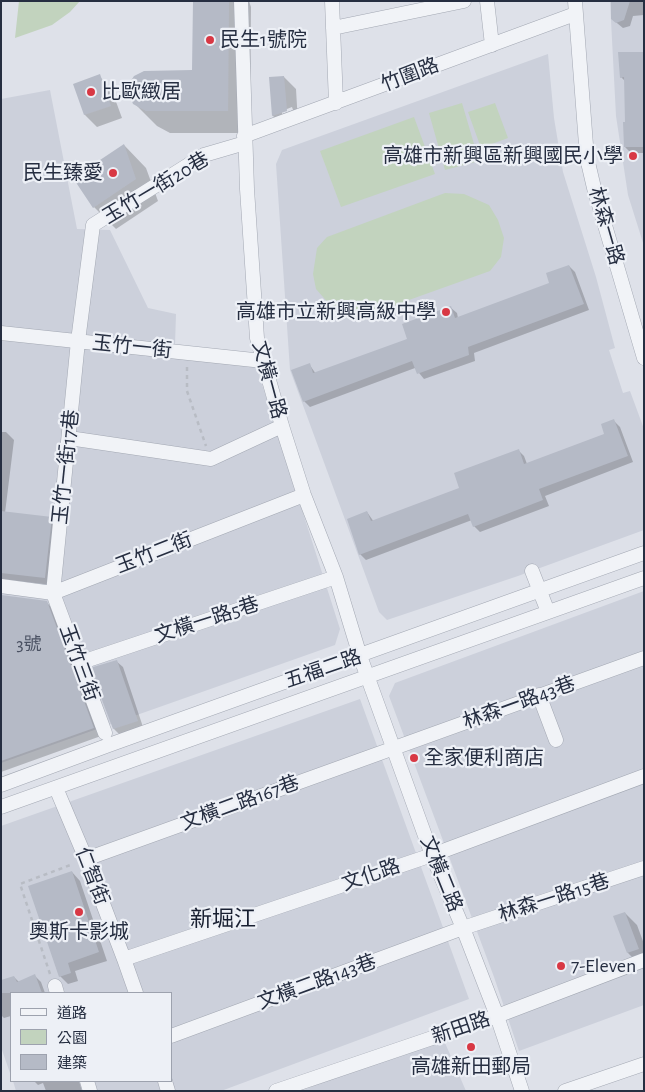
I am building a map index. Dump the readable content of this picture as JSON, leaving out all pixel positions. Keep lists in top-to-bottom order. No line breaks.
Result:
{"streets":{"street":["竹圍路","玉竹一街20巷","林森一路","玉竹一街","文橫一路","玉竹一街17巷","玉竹二街","文橫一路5巷","玉竹三街","五福二路","林森一路43巷","文橫二路167巷","文橫二路","文化路","仁智街","林森一路15巷","文橫二路143巷","新田路"]},"crossings":[["竹圍路","玉竹一街20巷"],["竹圍路","林森一路"],["竹圍路","文橫一路"],["玉竹一街20巷","玉竹一街"],["玉竹一街20巷","文橫一路"],["玉竹一街20巷","玉竹一街17巷"],["玉竹一街","文橫一路"],["玉竹一街","玉竹一街17巷"],["文橫一路","玉竹二街"],["文橫一路","文橫一路5巷"],["文橫一路","五福二路"],["文橫一路","文橫二路"],["玉竹一街17巷","玉竹二街"],["玉竹一街17巷","玉竹三街"],["玉竹二街","玉竹三街"],["文橫一路5巷","玉竹三街"],["五福二路","文橫二路"],["五福二路","仁智街"],["林森一路43巷","文橫二路167巷"],["林森一路43巷","文橫二路"],["文橫二路167巷","文橫二路"],["文橫二路167巷","仁智街"],["文橫二路","文化路"],["文橫二路","林森一路15巷"],["文橫二路","文橫二路143巷"],["文橫二路","新田路"],["文化路","仁智街"],["林森一路15巷","文橫二路143巷"]],"districts":["新堀江"],"places":["民生1號院","比歐緻居","高雄市新興區新興國民小學","民生臻愛","高雄市立新興高級中學","全家便利商店","奧斯卡影城","7-Eleven","高雄新田郵局"],"house_numbers":["3號"],"legend":["道路","公園","建築"]}
